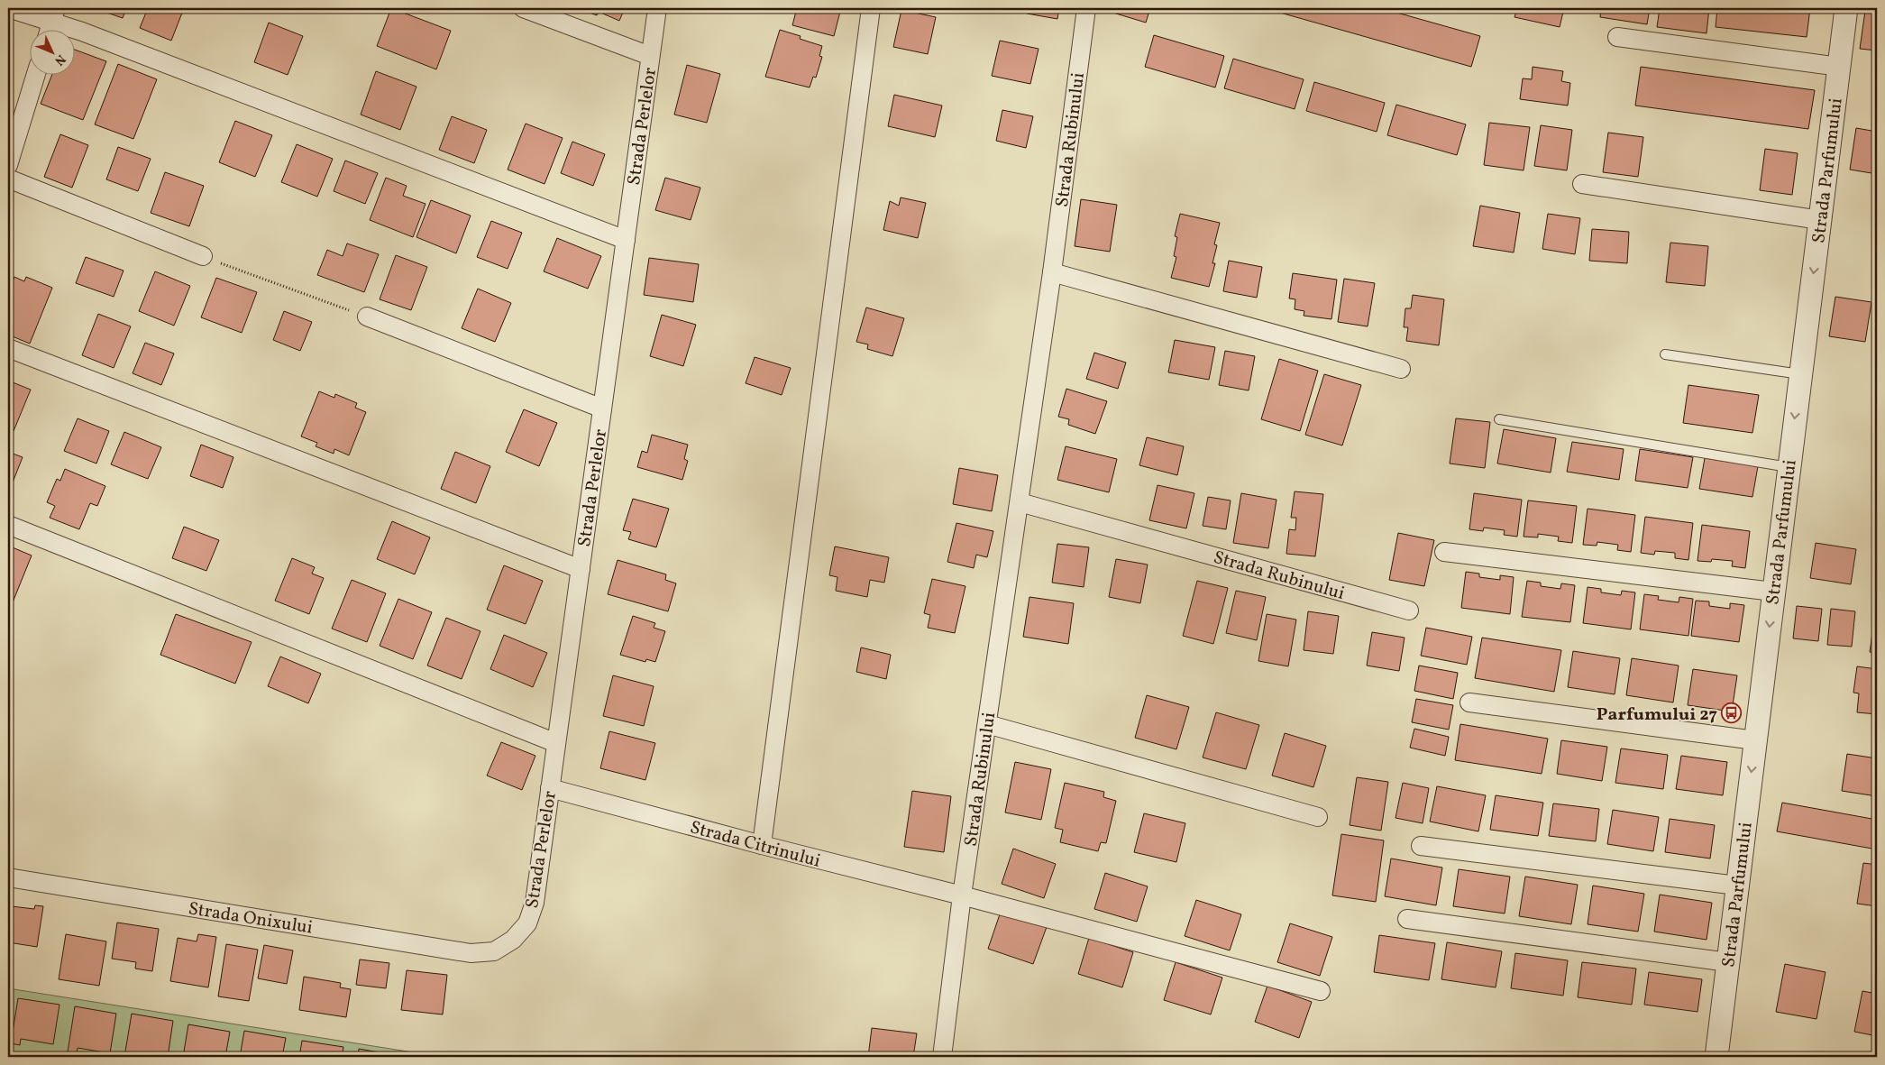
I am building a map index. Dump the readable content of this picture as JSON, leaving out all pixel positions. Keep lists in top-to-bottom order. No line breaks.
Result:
{"streets":{"street":["Strada Perlelor","Strada Rubinului","Strada Parfumului","Strada Citrinului","Strada Onixului"]},"crossings":[["Strada Perlelor","Strada Citrinului"],["Strada Perlelor","Strada Onixului"],["Strada Rubinului","Strada Citrinului"]],"one_way":["Strada Parfumului"],"places":{"bus stop":["Parfumului 27"]},"north":"bottom right"}
